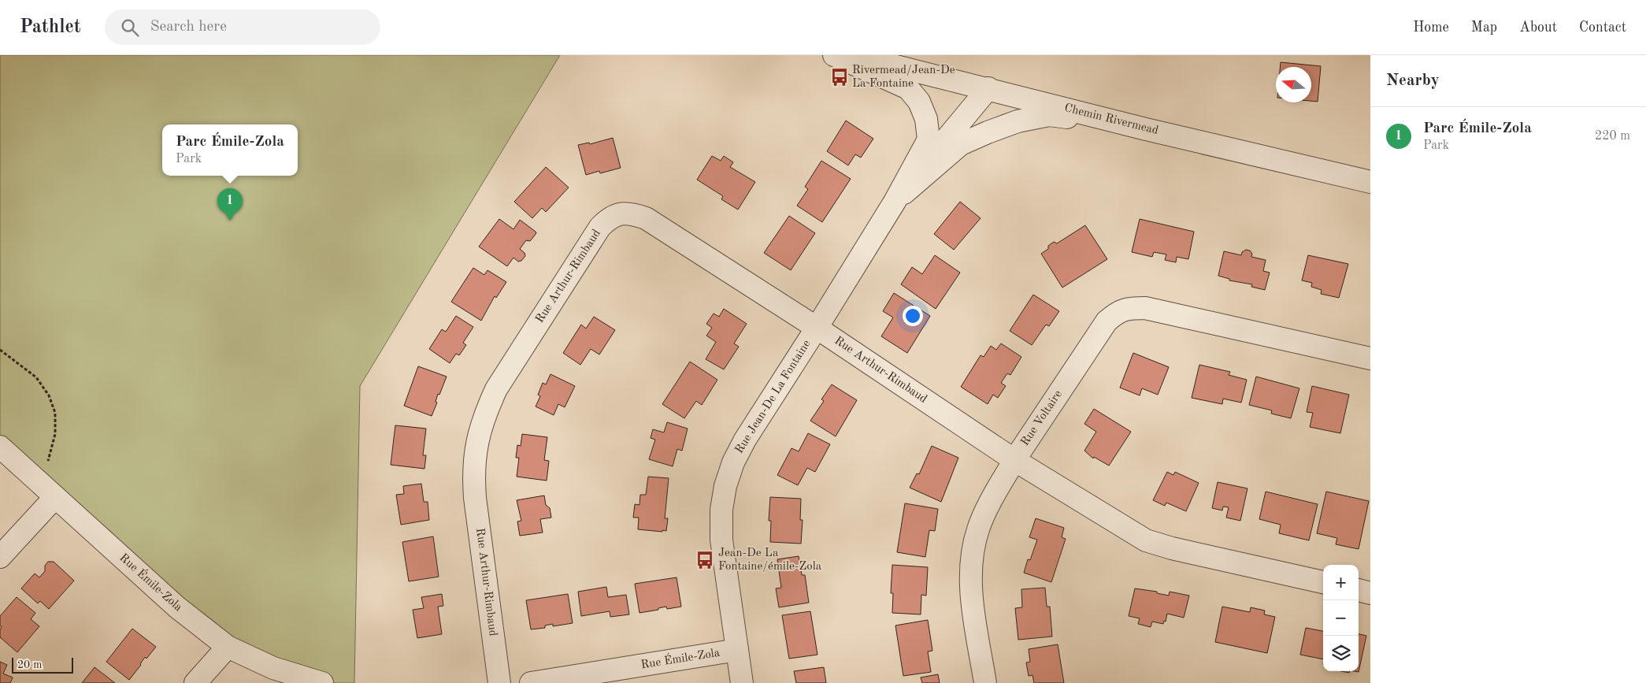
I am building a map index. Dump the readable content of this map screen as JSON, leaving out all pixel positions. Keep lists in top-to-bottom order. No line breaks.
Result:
{"streets":{"street":["Chemin Rivermead","Rue Arthur-Rimbaud","Rue Jean-De La Fontaine","Rue Voltaire","Rue Émile-Zola"]},"crossings":[["Chemin Rivermead","Rue Jean-De La Fontaine"],["Rue Arthur-Rimbaud","Rue Jean-De La Fontaine"],["Rue Arthur-Rimbaud","Rue Voltaire"],["Rue Jean-De La Fontaine","Rue Émile-Zola"]],"places":{"bus stop":["Rivermead/Jean-De La Fontaine","Jean-De La Fontaine/émile-Zola"]},"scale_bar":"20 m","north":"left","page":{"header":"Pathlet","search":"Search here","nav":["Home","Map","About","Contact"],"heading":"Nearby","list":[{"mark":"1","name":"Parc Émile-Zola","note":"Park","value":"220 m"}],"popup":["Parc Émile-Zola","Park"],"pins":"1","map_buttons":["+","−"],"scale":"20 m"}}
